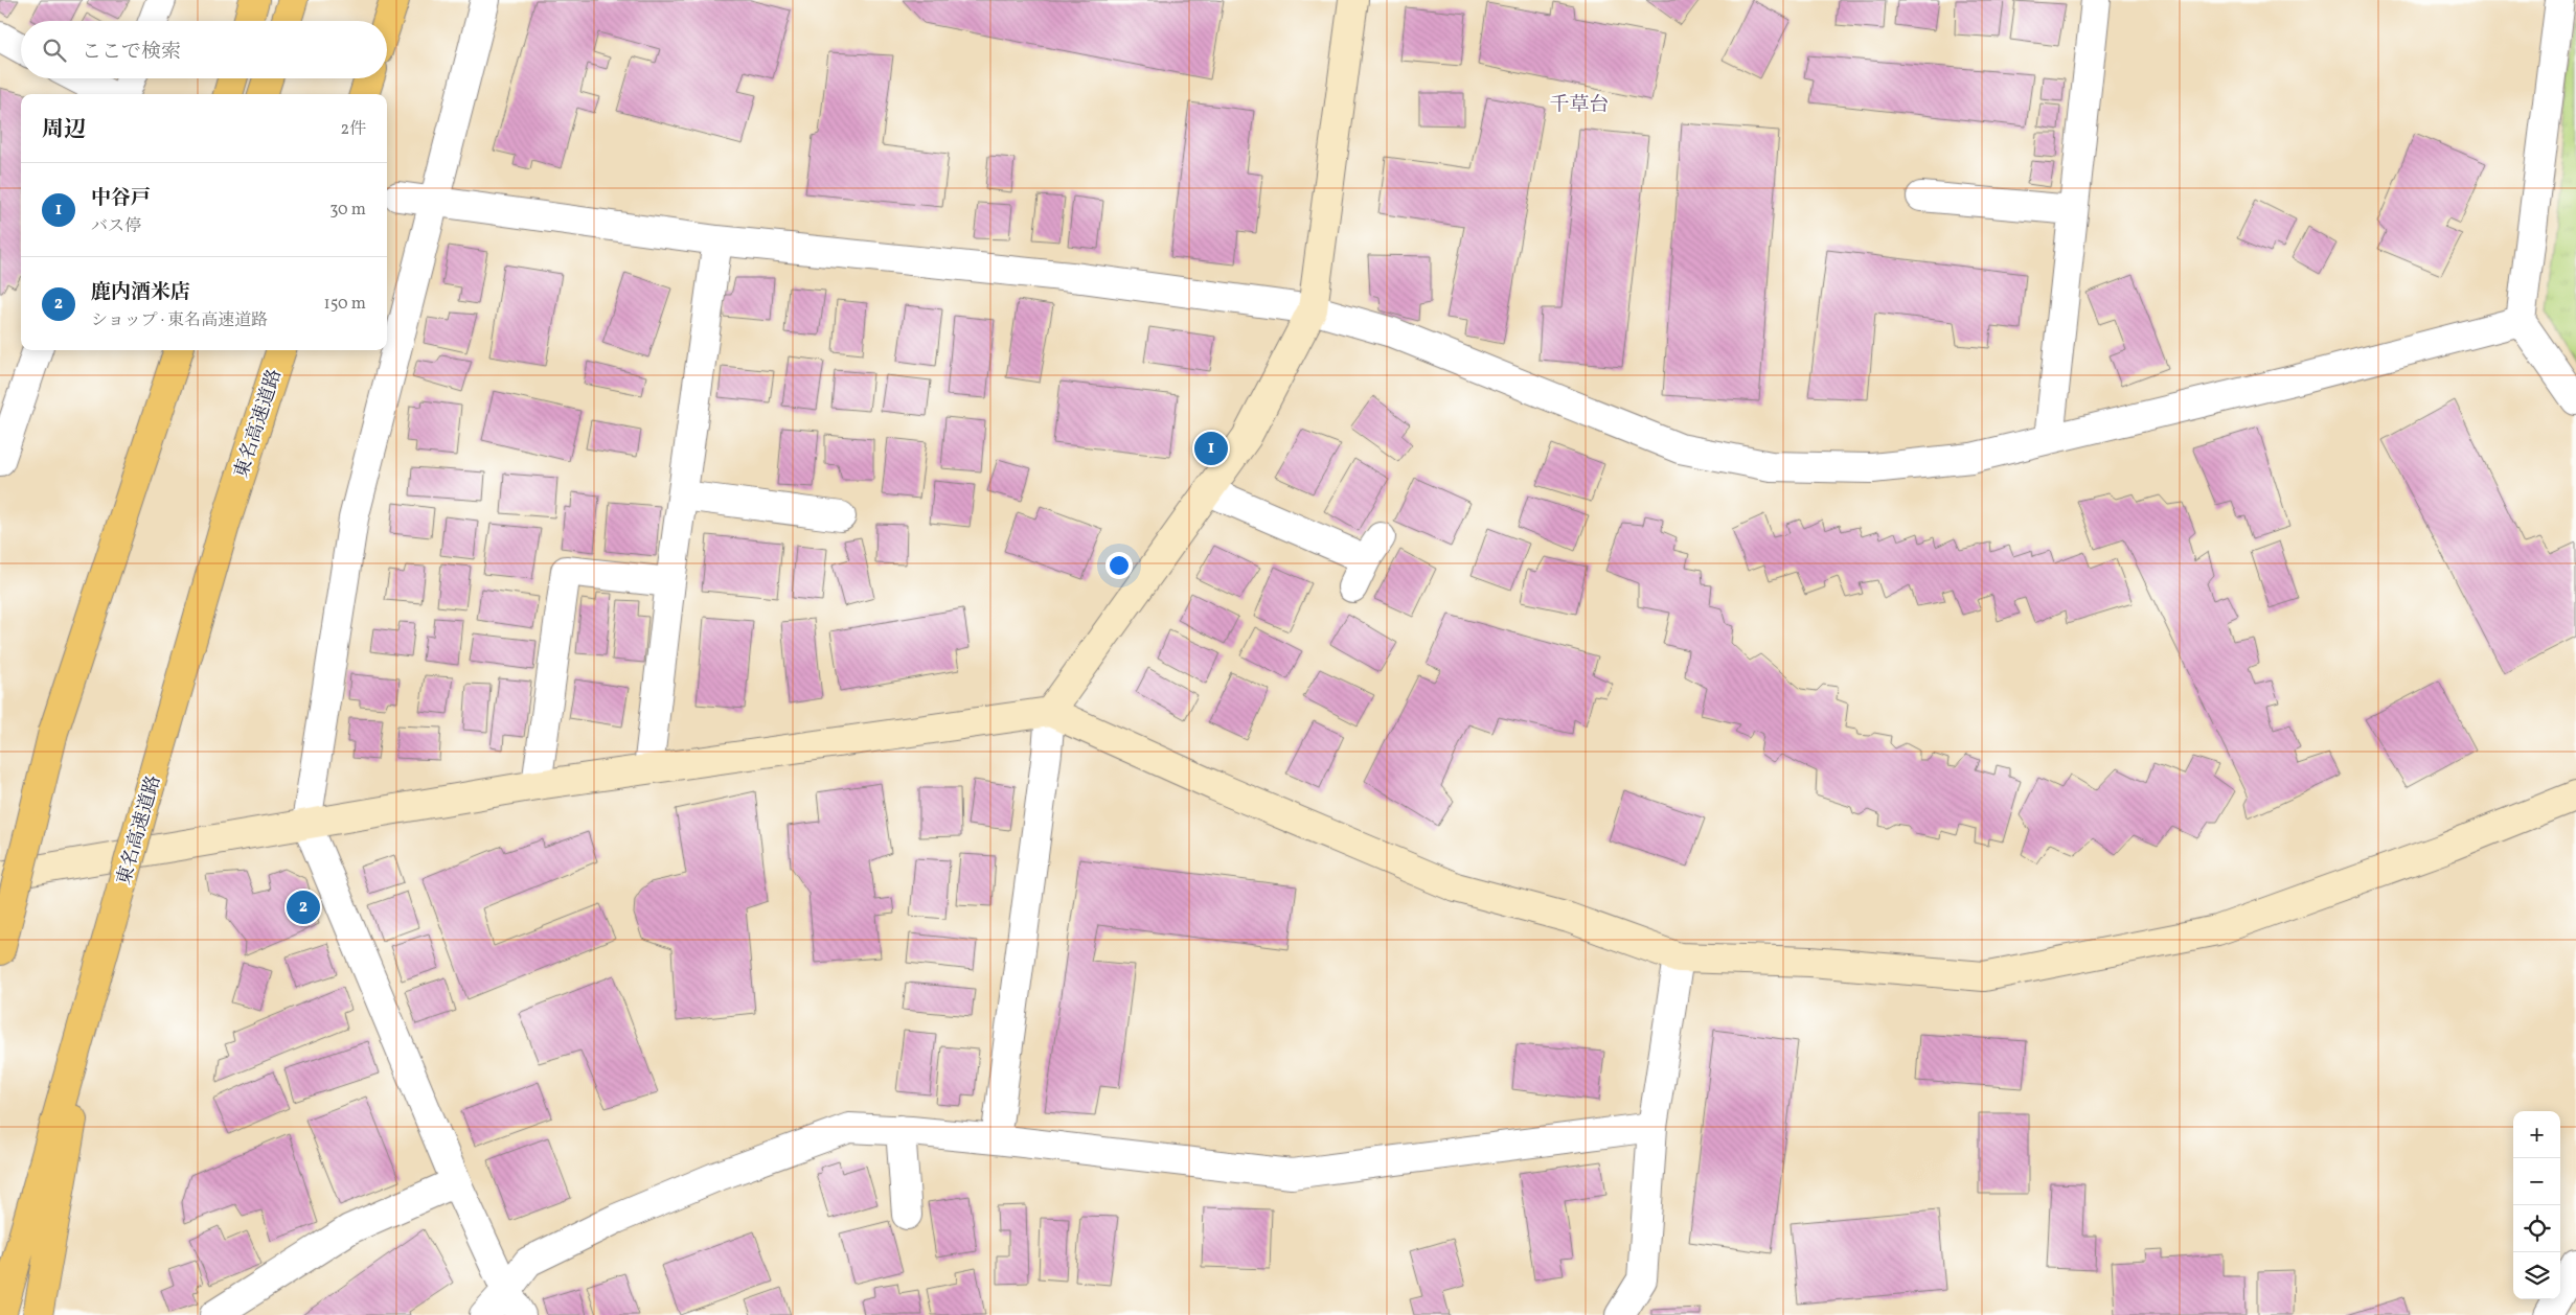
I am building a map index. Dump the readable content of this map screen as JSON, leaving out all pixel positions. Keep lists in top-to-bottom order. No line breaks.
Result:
{"streets":{"highway":["東名高速道路"]},"districts":["千草台"],"page":{"search":"ここで検索","heading":["周辺","2件"],"list":[{"mark":"1","name":"中谷戸","note":"バス停","value":"30 m"},{"mark":"2","name":"鹿内酒米店","note":"ショップ · 東名高速道路","value":"150 m"}],"pins":["1","2"],"map_buttons":["+","−"]}}
